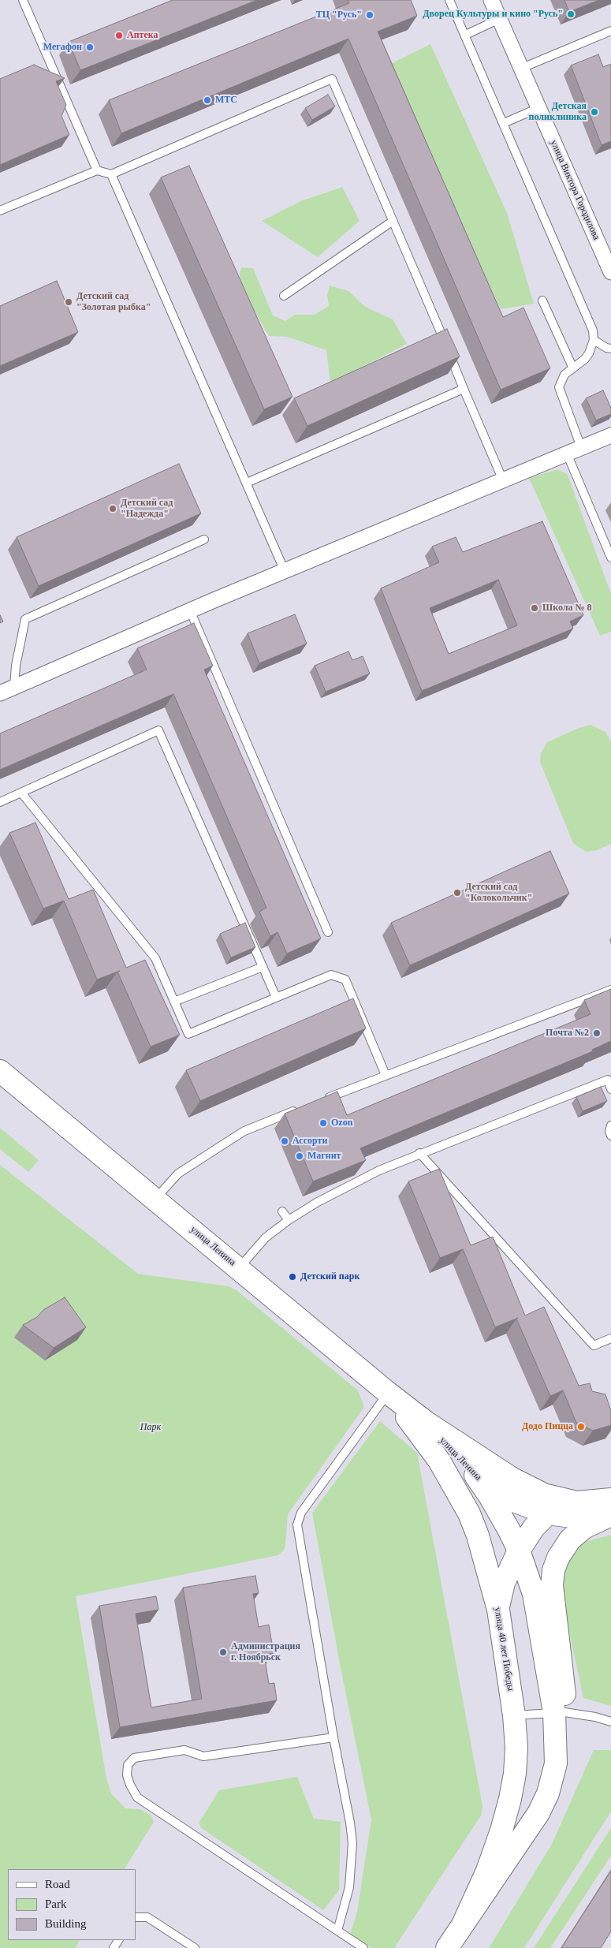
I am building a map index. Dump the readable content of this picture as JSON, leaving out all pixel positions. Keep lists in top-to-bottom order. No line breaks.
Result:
{"streets":{"main road":["улица Ленина","улица 40 лет Победы"],"street":["улица Виктора Городилова"]},"crossings":[["улица Ленина","улица 40 лет Победы"]],"parks":["Парк"],"places":["Дворец Культуры и кино \"Русь\"","ТЦ \"Русь\"","Аптека","Мегафон","МТС","Детская поликлиника","Детский сад \"Золотая рыбка\"","Детский сад \"Надежда\"","Школа № 8","Детский сад \"Колокольчик\"","Почта №2","Ozon","Ассорти","Магнит","Детский парк","Додо Пицца","Администрация г. Ноябрьск"],"legend":["Road","Park","Building"]}
